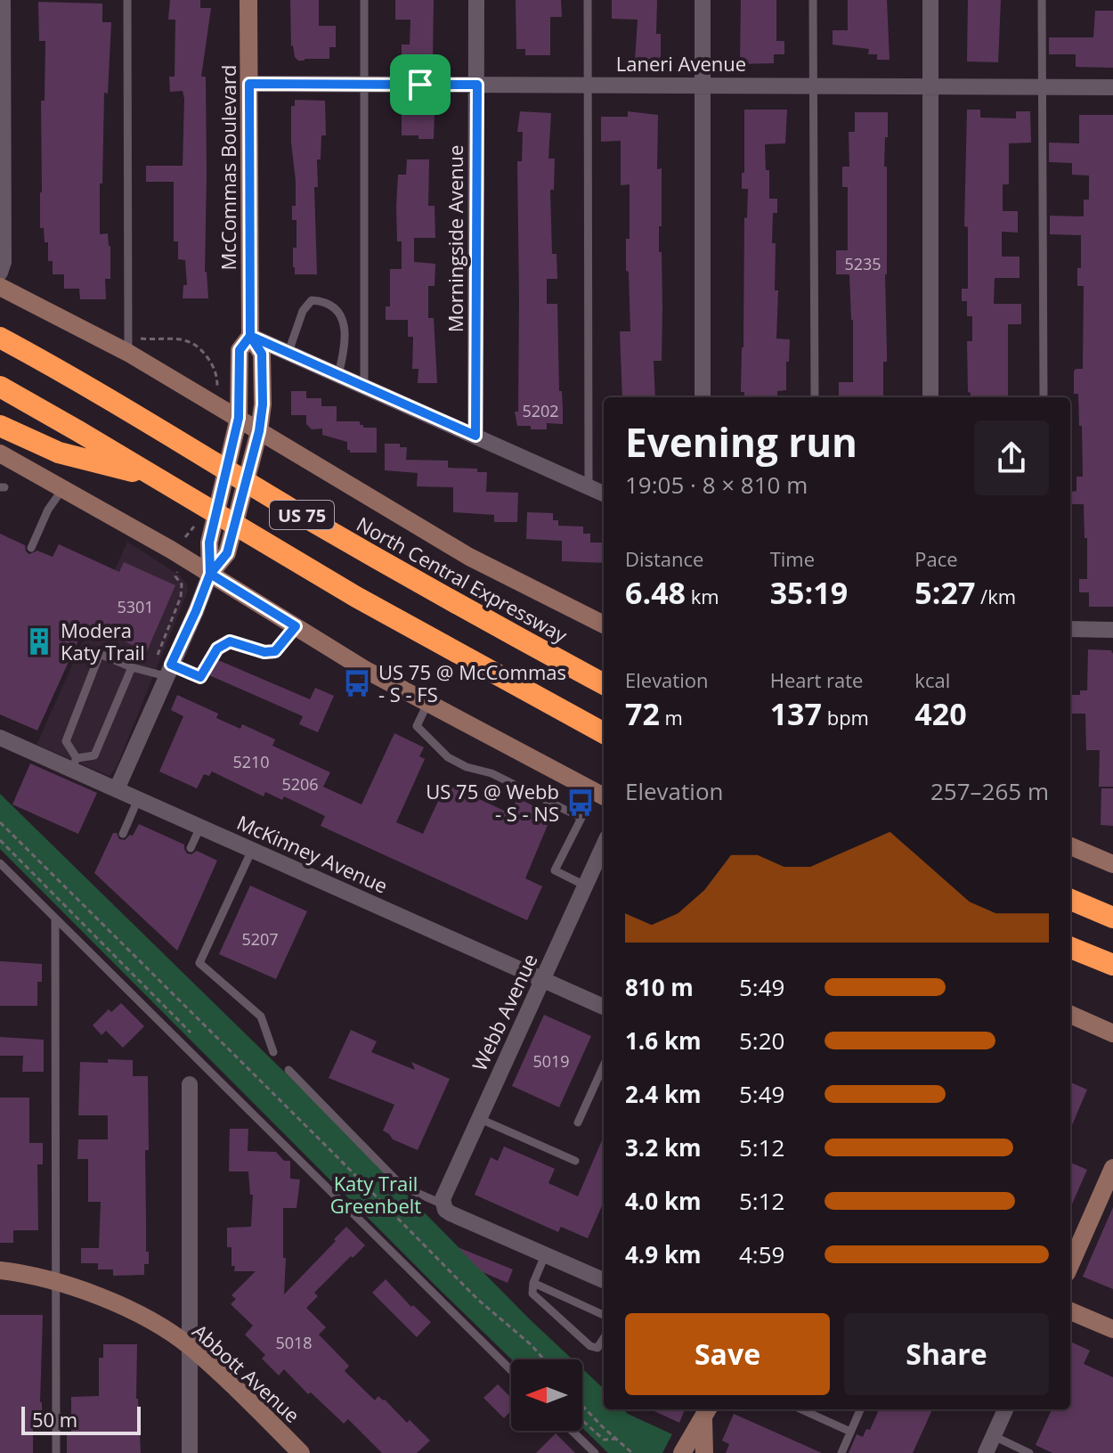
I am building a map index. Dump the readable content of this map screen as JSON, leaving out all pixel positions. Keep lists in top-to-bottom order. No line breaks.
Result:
{"streets":{"highway":["US 75","North Central Expressway"],"main road":["McCommas Boulevard","Abbott Avenue"],"street":["Laneri Avenue","Morningside Avenue","McKinney Avenue","Webb Avenue"]},"crossings":[["Laneri Avenue","McCommas Boulevard"],["Laneri Avenue","Morningside Avenue"],["McCommas Boulevard","North Central Expressway"],["McCommas Boulevard","McKinney Avenue"],["McKinney Avenue","Webb Avenue"]],"parks":["Katy Trail Greenbelt"],"places":{"building":["Modera Katy Trail"],"bus stop":["US 75 @ McCommas - S - FS","US 75 @ Webb - S - NS"]},"house_numbers":["5235","5202","5301","5210","5206","5207","5019","5018"],"scale_bar":"50 m","north":"left","page":{"heading":["Evening run","19:05 · 8 × 810 m"],"stats":[["Distance","6.48 km"],["Time","35:19"],["Pace","5:27 /km"],["Elevation","72 m"],["Heart rate","137 bpm"],["kcal","420"]],"chart":["Elevation","257–265 m"],"list":[{"name":"810 m","note":"5:49"},{"name":"1.6 km","note":"5:20"},{"name":"2.4 km","note":"5:49"},{"name":"3.2 km","note":"5:12"},{"name":"4.0 km","note":"5:12"},{"name":"4.9 km","note":"4:59"}],"buttons":["Save","Share"],"scale":"50 m"}}
